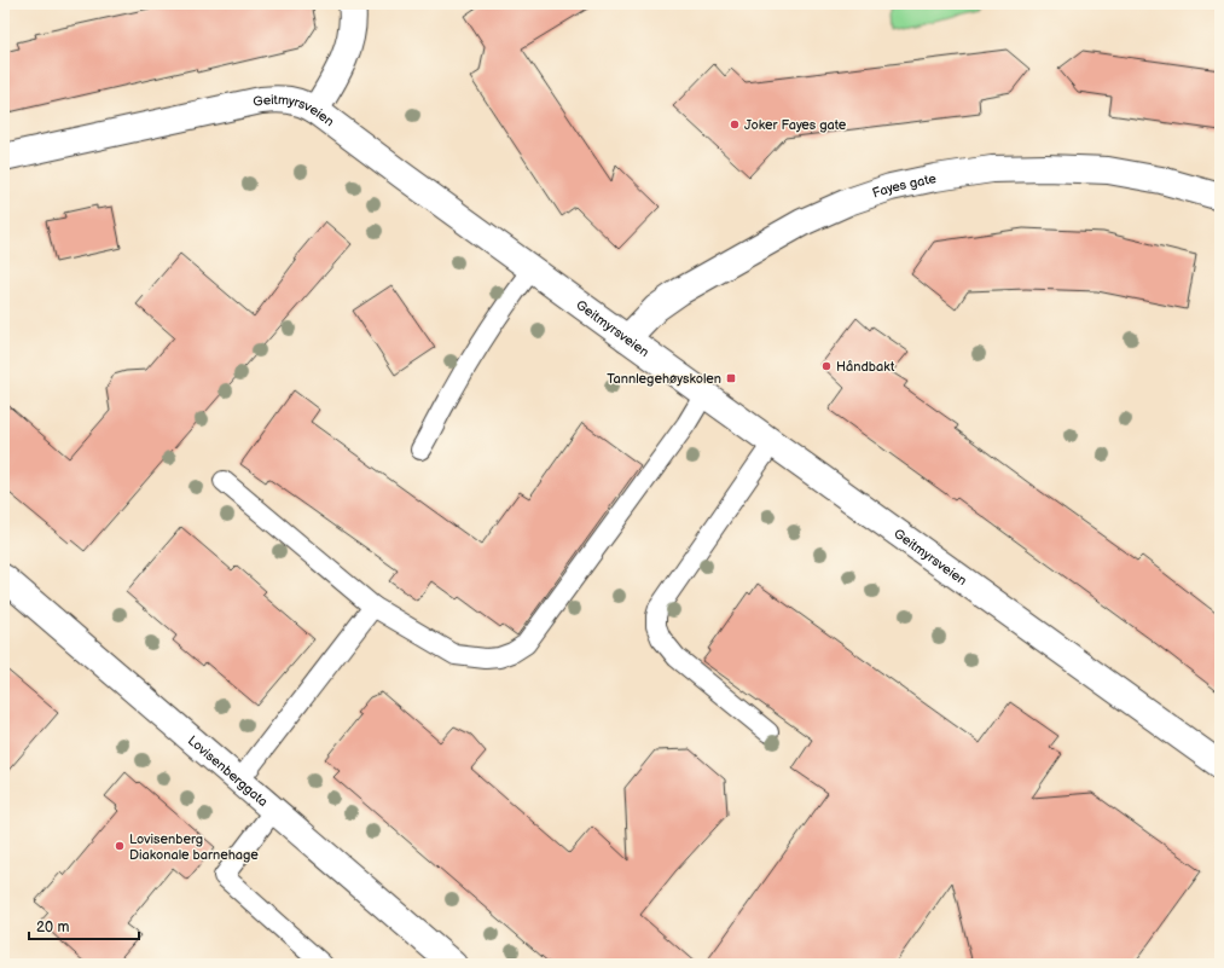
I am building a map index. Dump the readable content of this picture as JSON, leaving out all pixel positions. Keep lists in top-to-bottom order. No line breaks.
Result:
{"streets":{"street":["Geitmyrsveien","Fayes gate","Lovisenberggata"]},"crossings":[["Geitmyrsveien","Fayes gate"]],"places":{"other":["Joker Fayes gate","Håndbakt","Lovisenberg Diakonale barnehage"],"transit":["Tannlegehøyskolen"]},"scale_bar":"20 m"}
